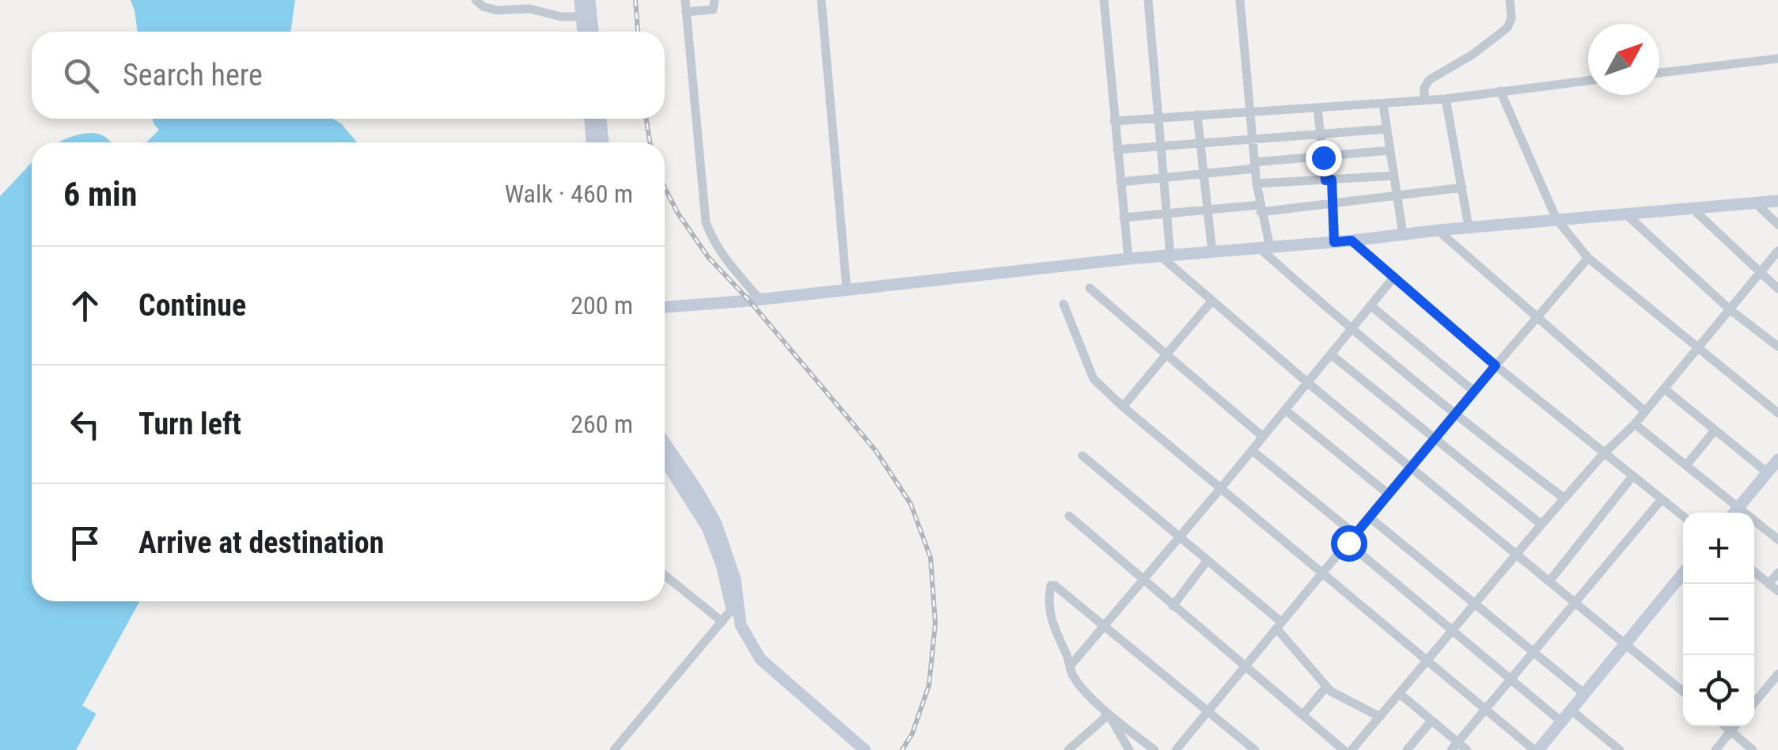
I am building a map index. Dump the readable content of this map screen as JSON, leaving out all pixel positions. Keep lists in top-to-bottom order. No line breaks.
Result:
{"north":"top right","page":{"search":"Search here","heading":["6 min","Walk · 460 m"],"list":[["Continue","200 m"],["Turn left","260 m"],"Arrive at destination"],"map_buttons":["+","−"]}}
